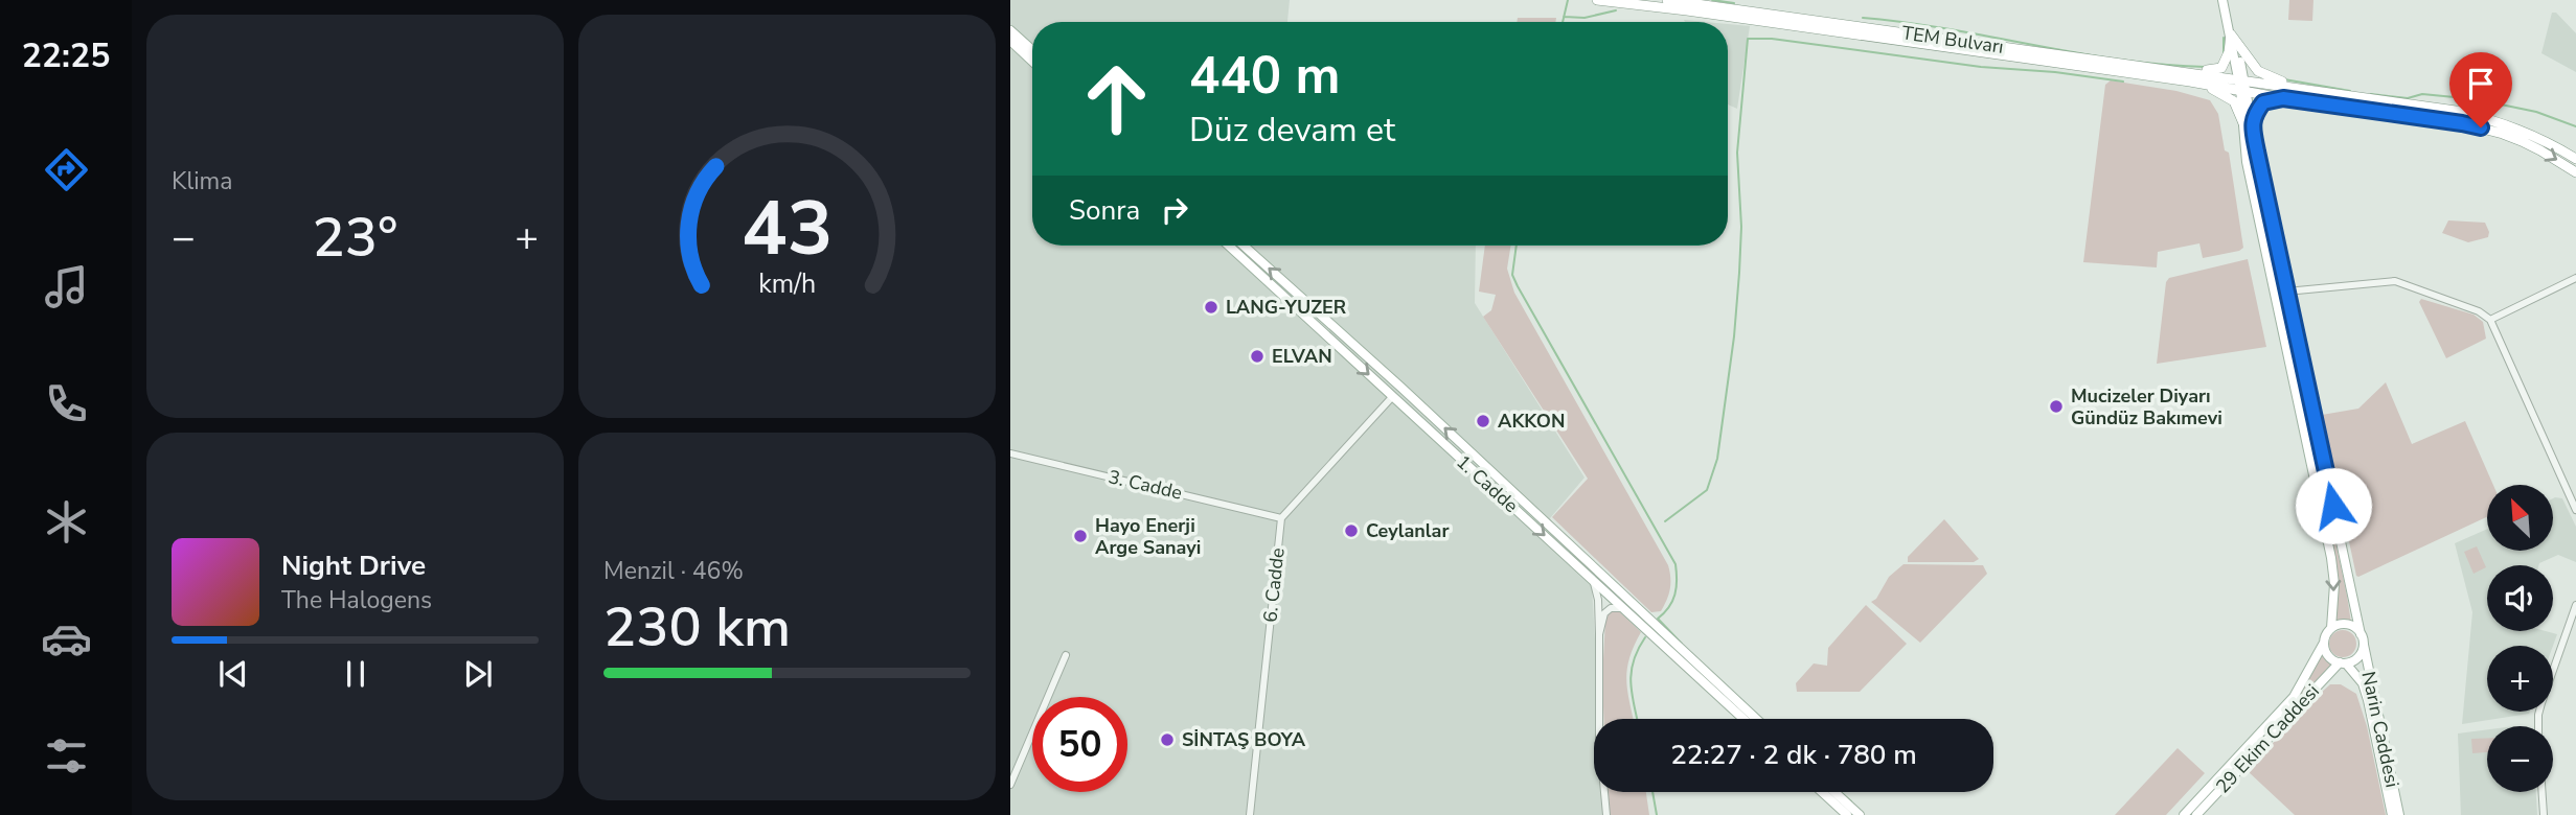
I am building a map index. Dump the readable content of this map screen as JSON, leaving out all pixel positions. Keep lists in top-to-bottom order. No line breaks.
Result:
{"streets":{"highway":["TEM Bulvarı"],"main road":["1. Cadde","Narin Caddesi","29 Ekim Caddesi"],"street":["3. Cadde","6. Cadde"]},"crossings":[["3. Cadde","6. Cadde"],["Narin Caddesi","29 Ekim Caddesi"]],"places":["LANG-YUZER","ELVAN","Mucizeler Diyarı Gündüz Bakımevi","AKKON","Ceylanlar","Hayo Enerji Arge Sanayi","SİNTAŞ BOYA"],"north":"top left","page":{"tabs":"22:25","tile":["Klima",["Menzil · 46%","230 km"]],"turn":["440 m","Düz devam et"],"then":"Sonra","heat":["−","23°","+"],"map_buttons":["+","−"],"song":["Night Drive","The Halogens"],"limit":"50","trip":"22:27 · 2 dk · 780 m","gauge":["43","km/h"]}}
